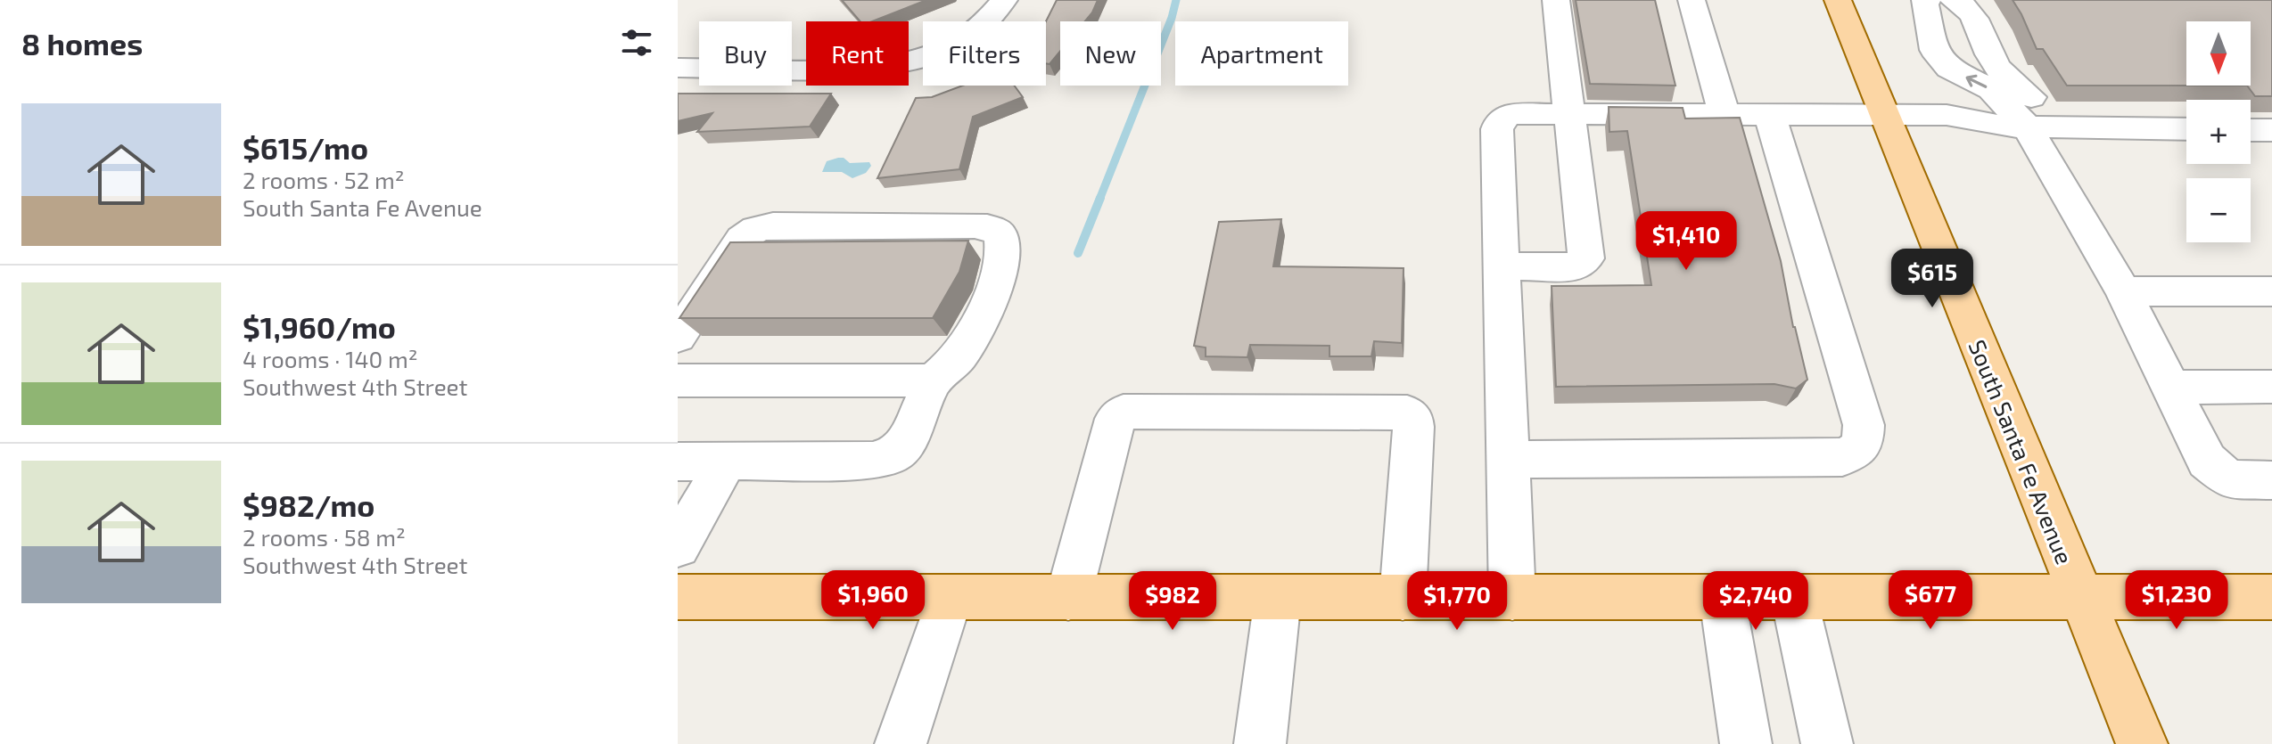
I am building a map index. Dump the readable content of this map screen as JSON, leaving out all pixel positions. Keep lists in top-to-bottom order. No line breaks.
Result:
{"streets":{"main road":["South Santa Fe Avenue"]},"north":"bottom","page":{"heading":"8 homes","map_buttons":["+","−"],"chip":["Buy","Rent","Filters","New","Apartment"],"list":[{"name":"$615/mo","note":"2 rooms · 52 m² · South Santa Fe Avenue"},{"name":"$1,960/mo","note":"4 rooms · 140 m² · Southwest 4th Street"},{"name":"$982/mo","note":"2 rooms · 58 m² · Southwest 4th Street"}],"price":["$1,410","$615","$1,960","$677","$1,230","$982","$1,770","$2,740"]}}
